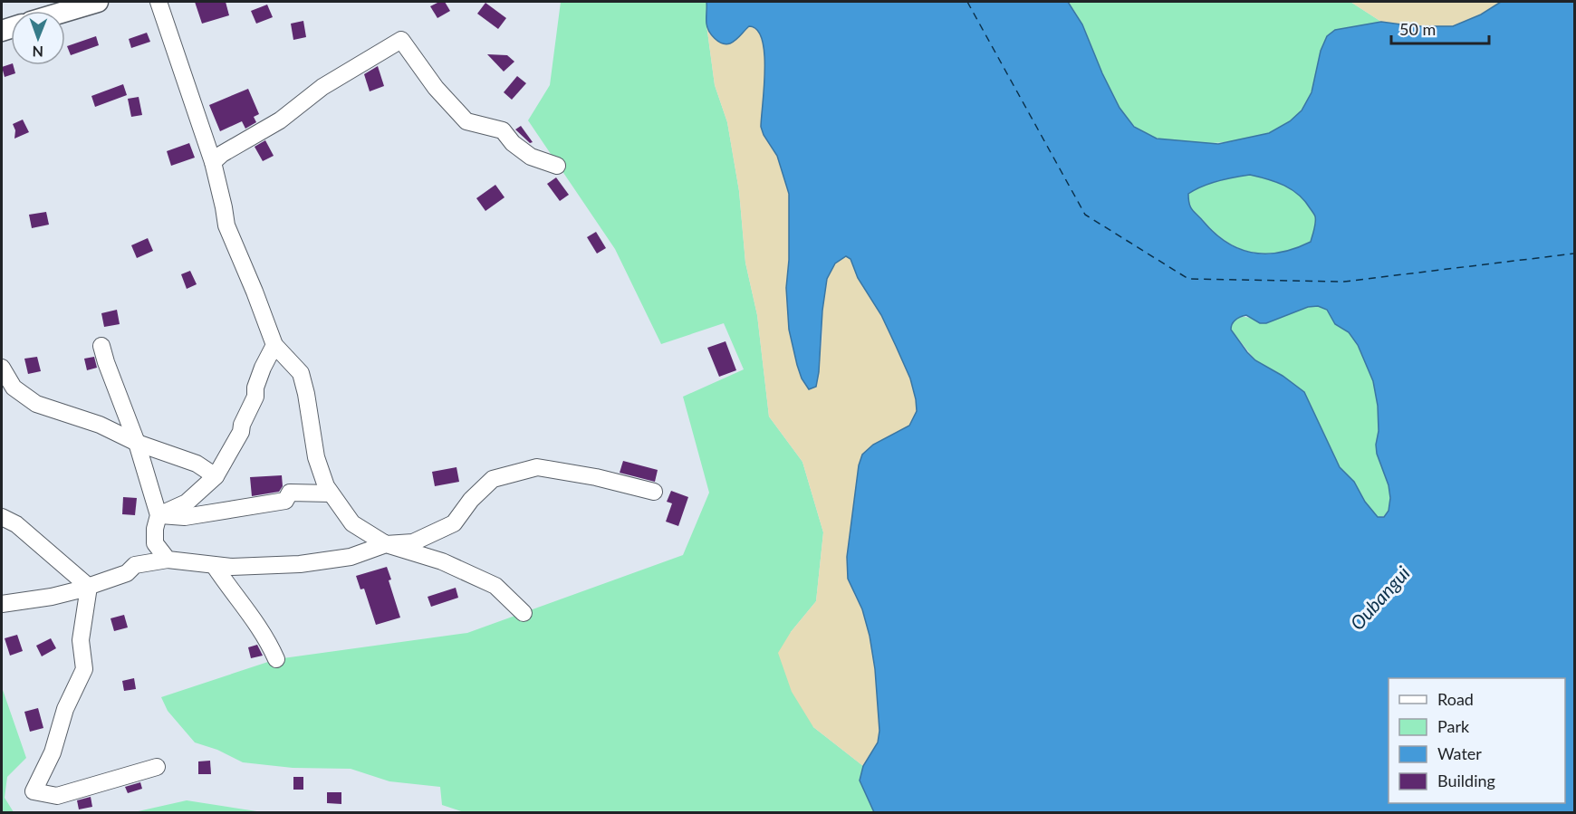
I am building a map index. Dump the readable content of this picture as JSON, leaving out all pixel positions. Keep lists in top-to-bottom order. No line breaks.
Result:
{"water":["Oubangui"],"legend":["Road","Park","Water","Building"],"scale_bar":"50 m","north":"bottom"}
